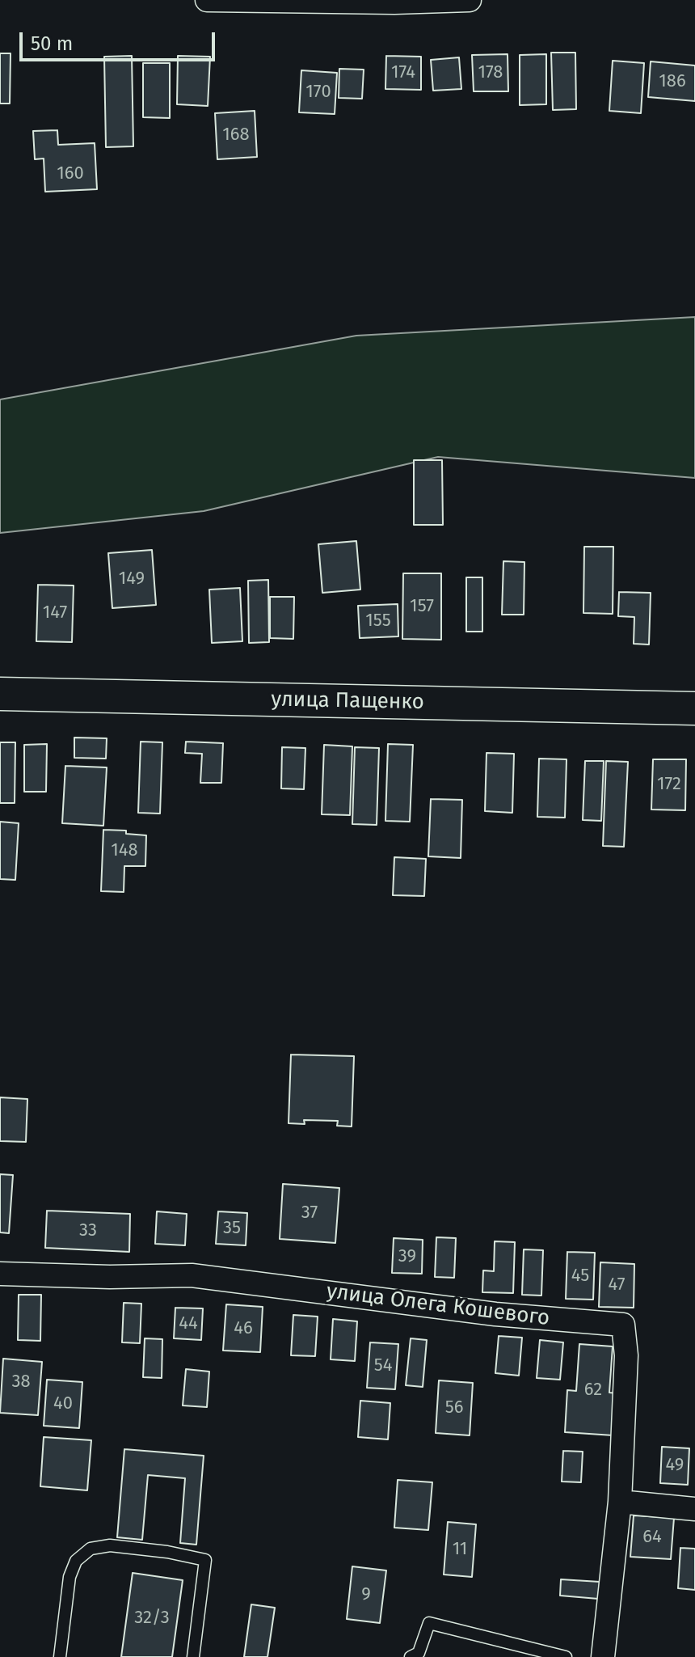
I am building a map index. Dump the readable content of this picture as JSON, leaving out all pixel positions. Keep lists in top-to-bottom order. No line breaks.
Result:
{"streets":{"street":["улица Пащенко","улица Олега Кошевого"]},"house_numbers":["174","178","186","170","168","160","149","157","147","155","172","148","37","35","33","39","45","47","44","46","54","38","62","40","56","49","64","11","9","32/3"],"scale_bar":"50 m"}
